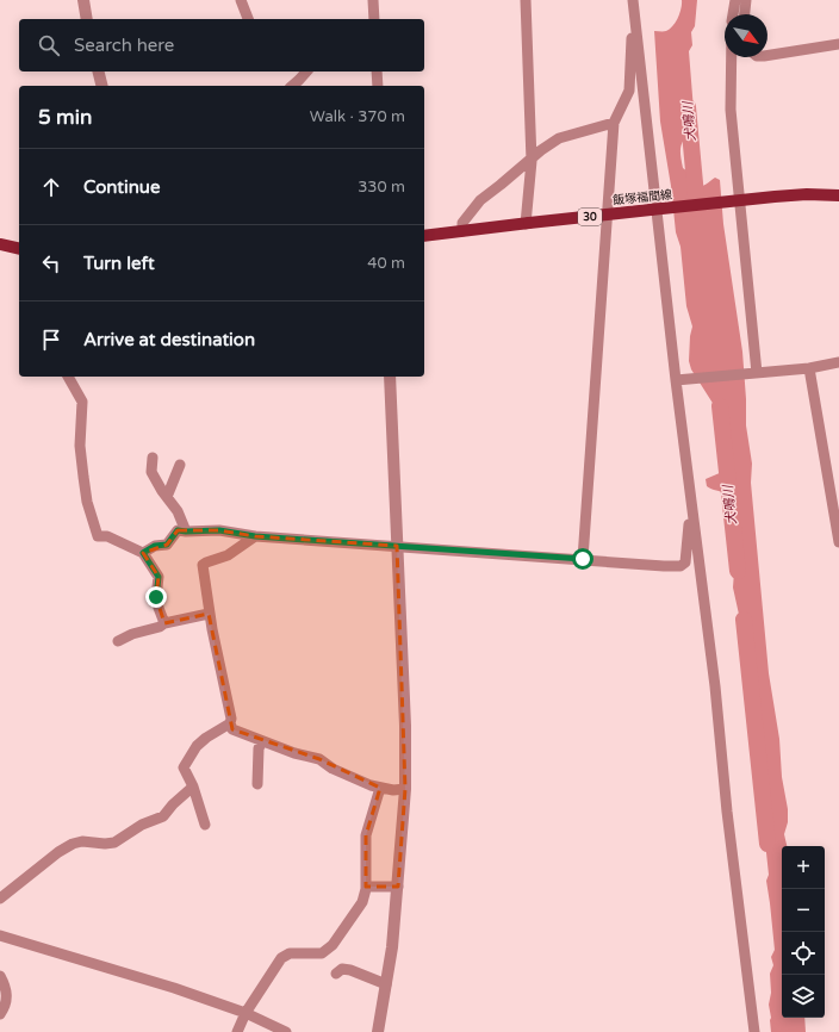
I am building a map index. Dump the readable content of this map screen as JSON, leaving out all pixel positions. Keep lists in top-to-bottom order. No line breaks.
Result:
{"streets":{"main road":["飯塚福間線","30"]},"water":["犬鳴川"],"north":"bottom right","page":{"search":"Search here","heading":["5 min","Walk · 370 m"],"list":[["Continue","330 m"],["Turn left","40 m"],"Arrive at destination"],"map_buttons":["+","−"]}}
